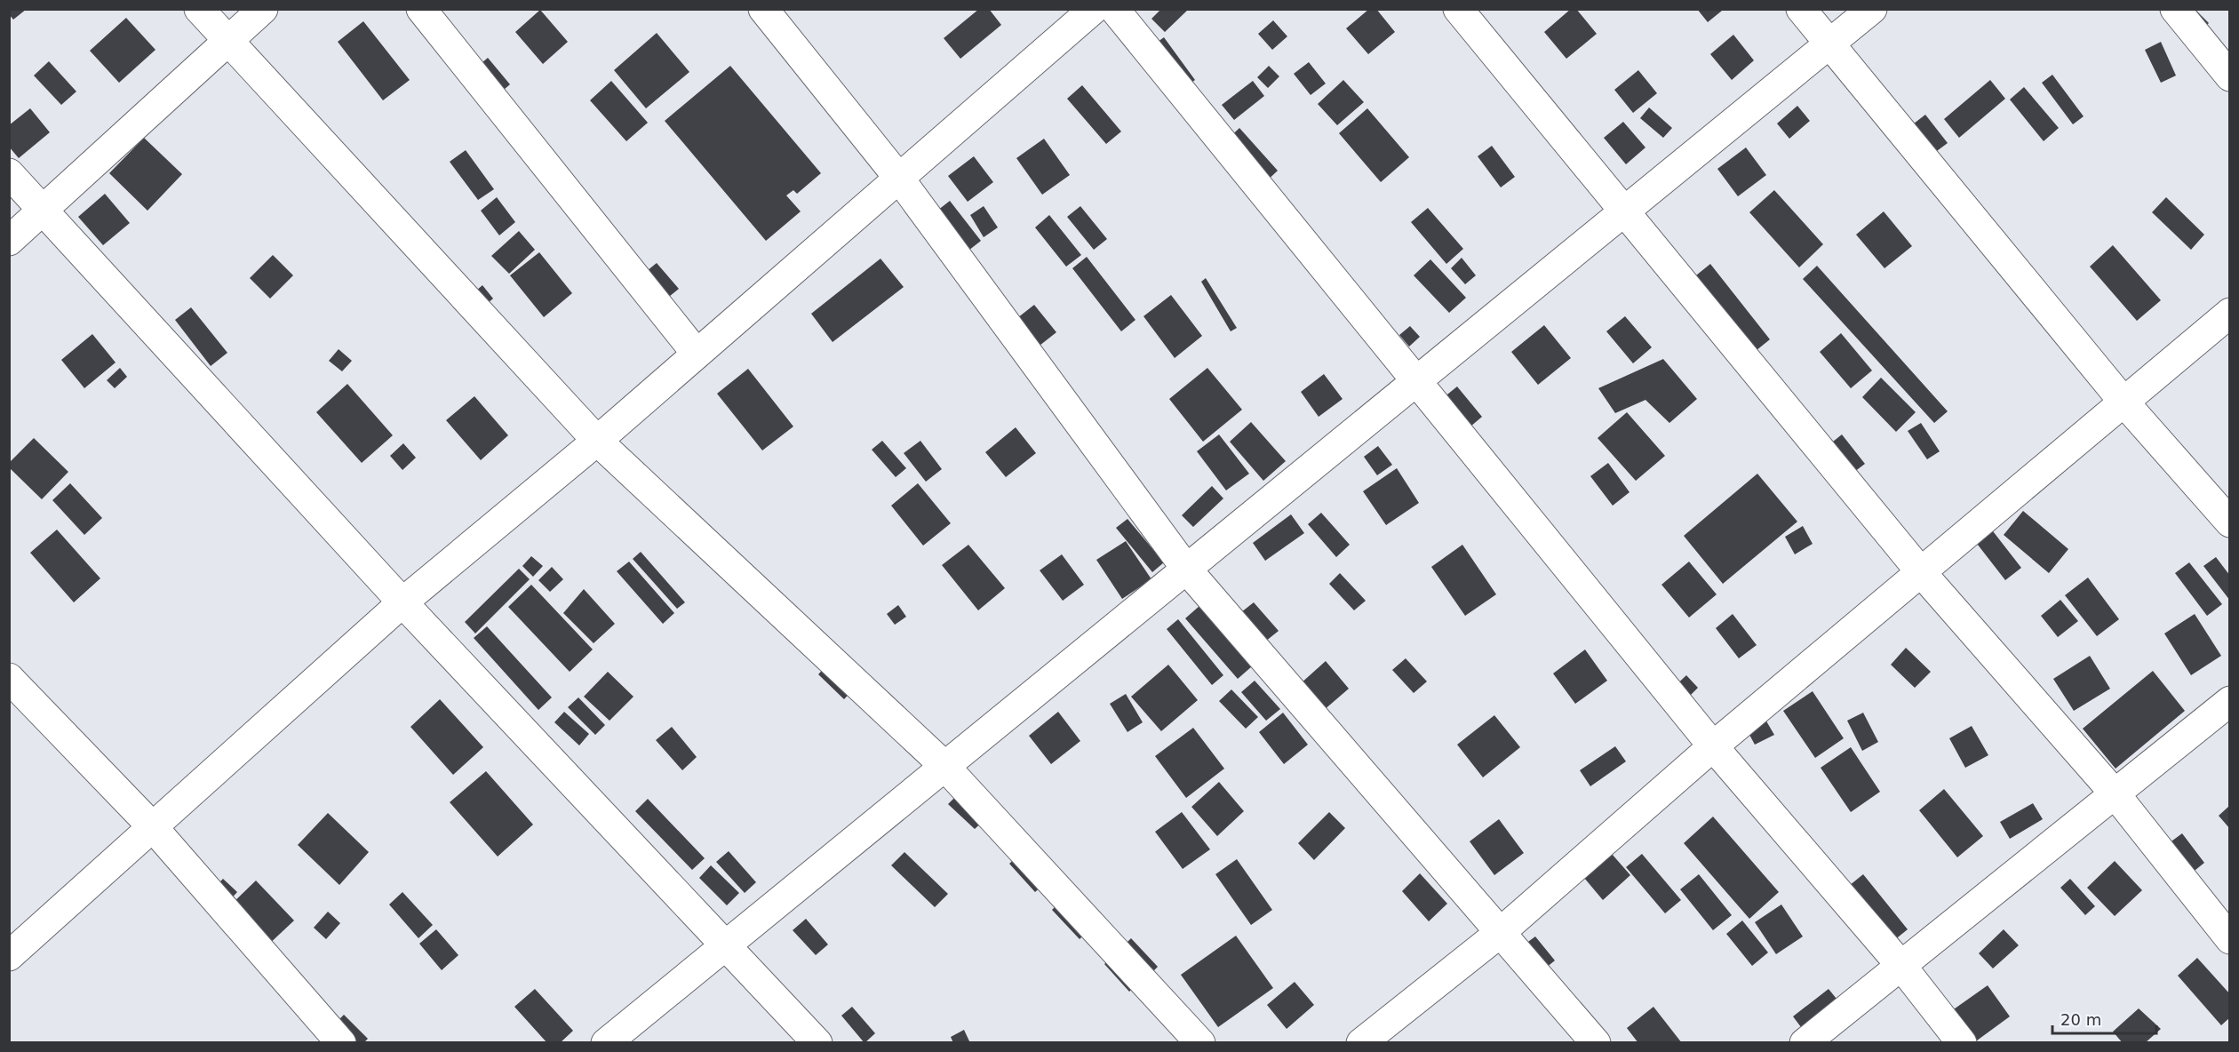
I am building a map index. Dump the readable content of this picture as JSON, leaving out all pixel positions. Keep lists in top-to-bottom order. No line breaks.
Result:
{"scale_bar":"20 m"}
